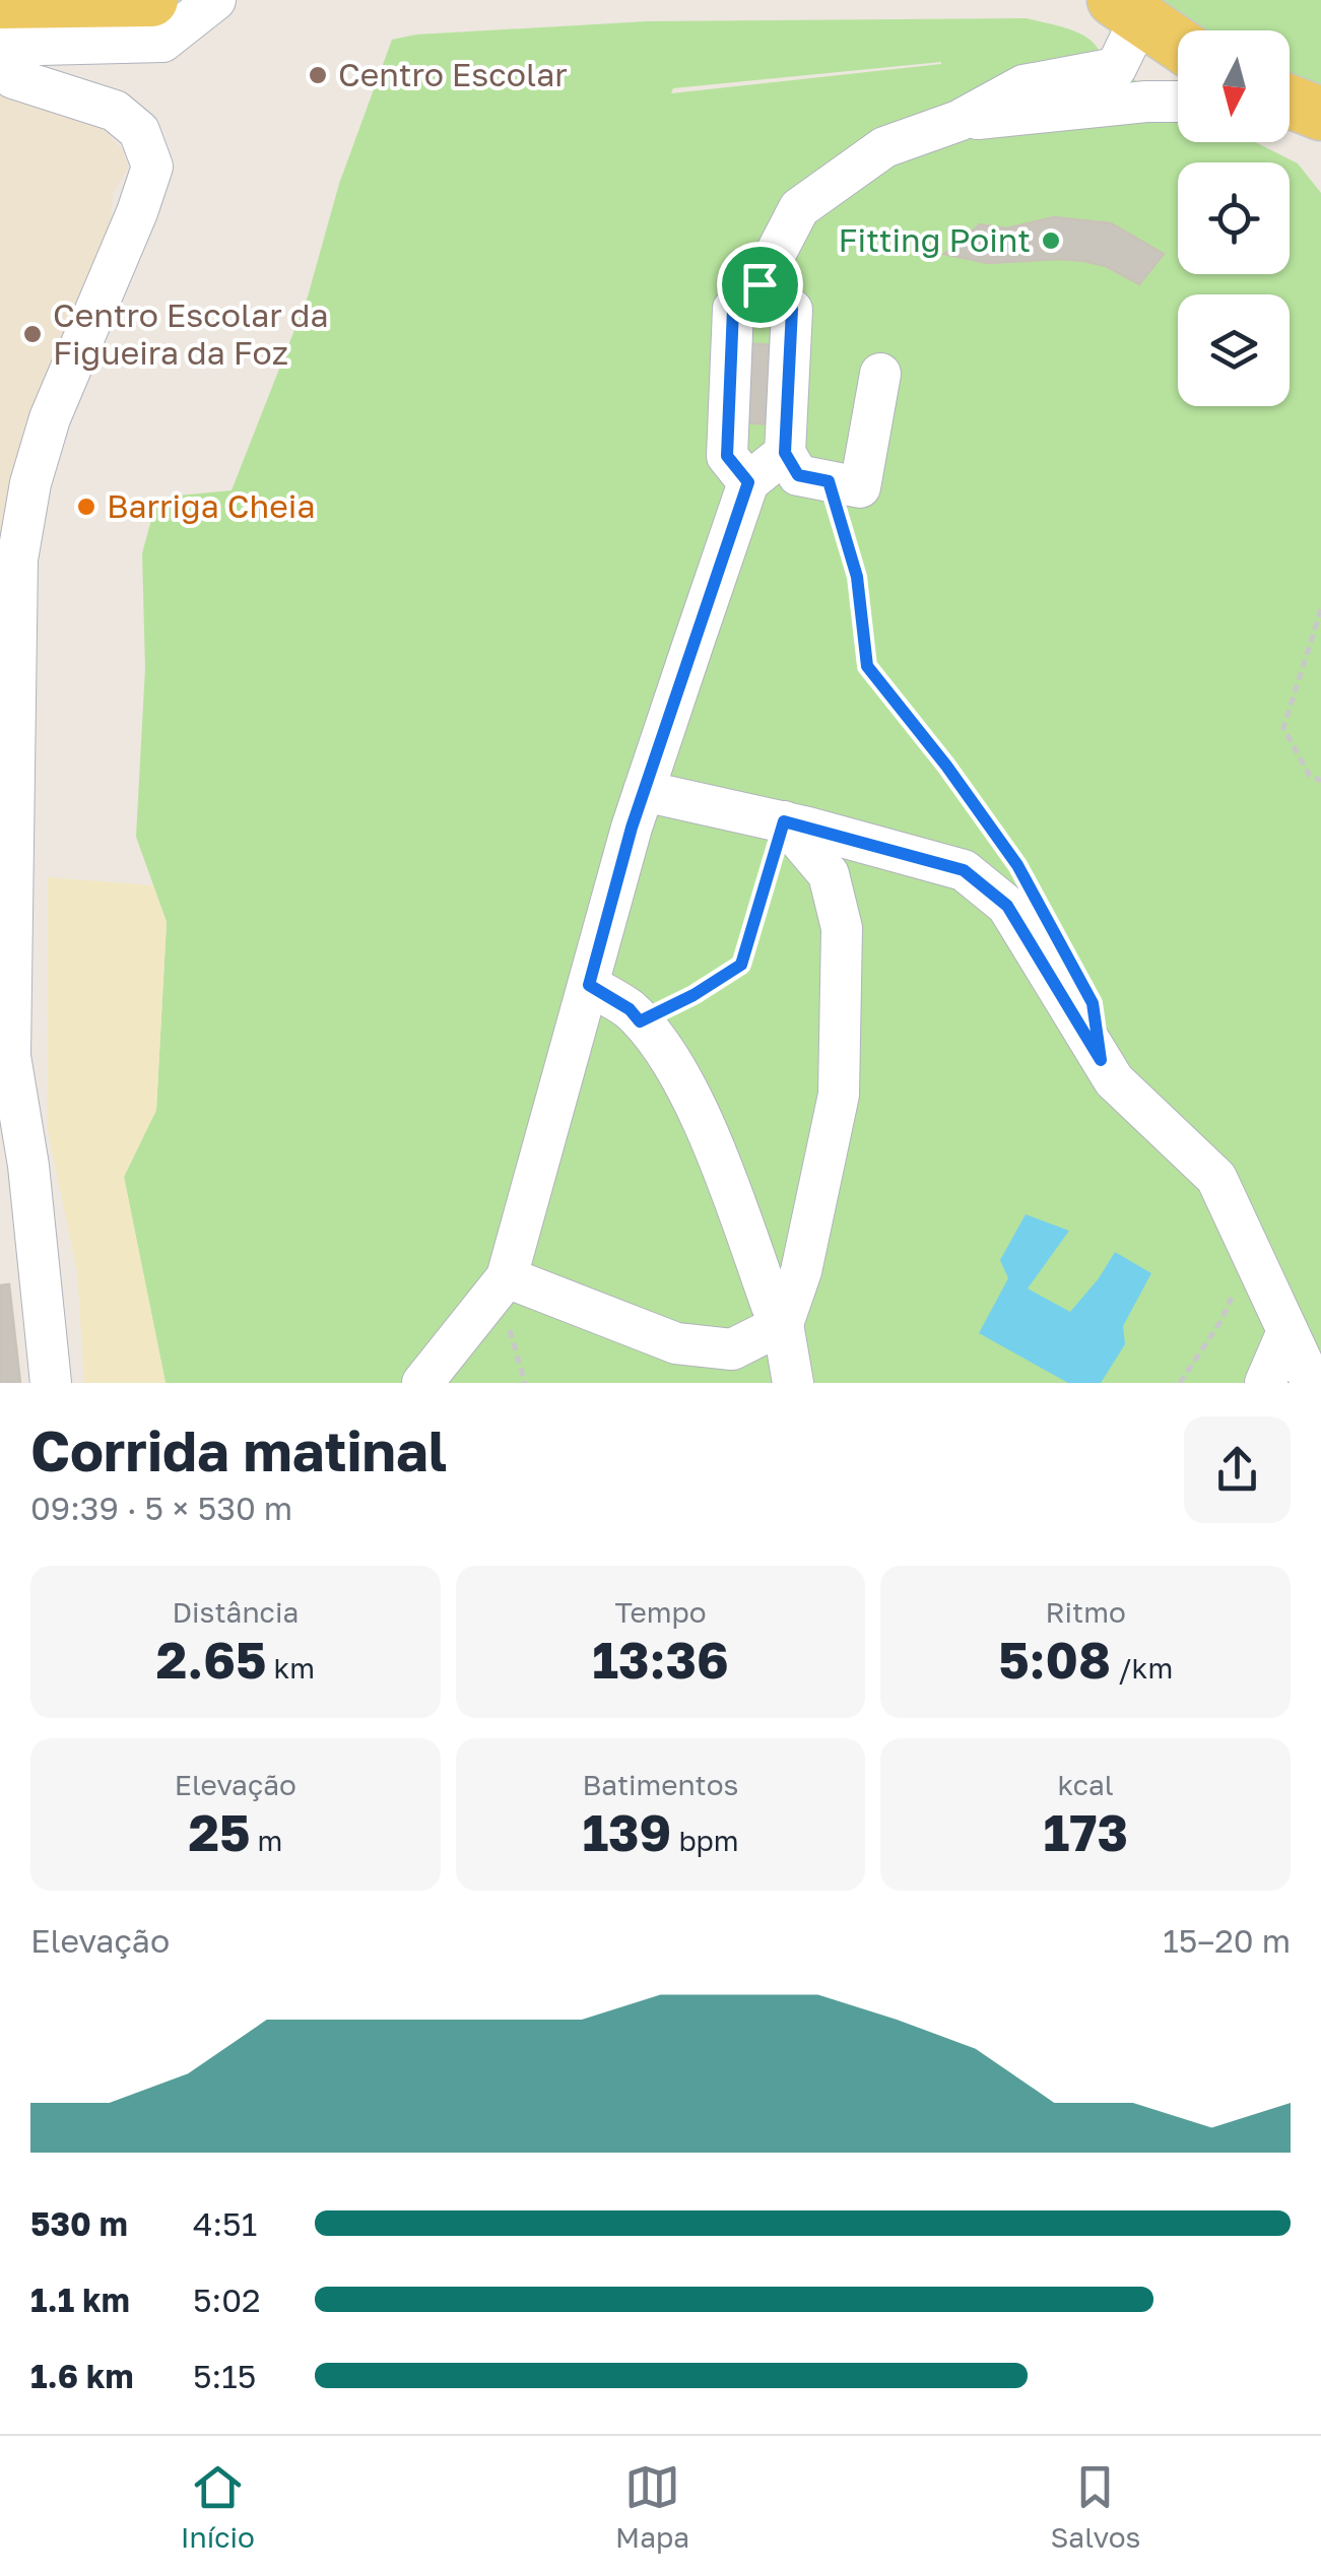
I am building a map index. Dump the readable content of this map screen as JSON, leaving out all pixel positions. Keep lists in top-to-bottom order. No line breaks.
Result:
{"places":["Centro Escolar","Fitting Point","Centro Escolar da Figueira da Foz","Barriga Cheia"],"north":"bottom","page":{"heading":["Corrida matinal","09:39 · 5 × 530 m"],"stats":[["Distância","2.65 km"],["Tempo","13:36"],["Ritmo","5:08 /km"],["Elevação","25 m"],["Batimentos","139 bpm"],["kcal","173"]],"chart":["Elevação","15–20 m"],"list":[{"name":"530 m","note":"4:51"},{"name":"1.1 km","note":"5:02"},{"name":"1.6 km","note":"5:15"}],"tabs":["Início","Mapa","Salvos"]}}
